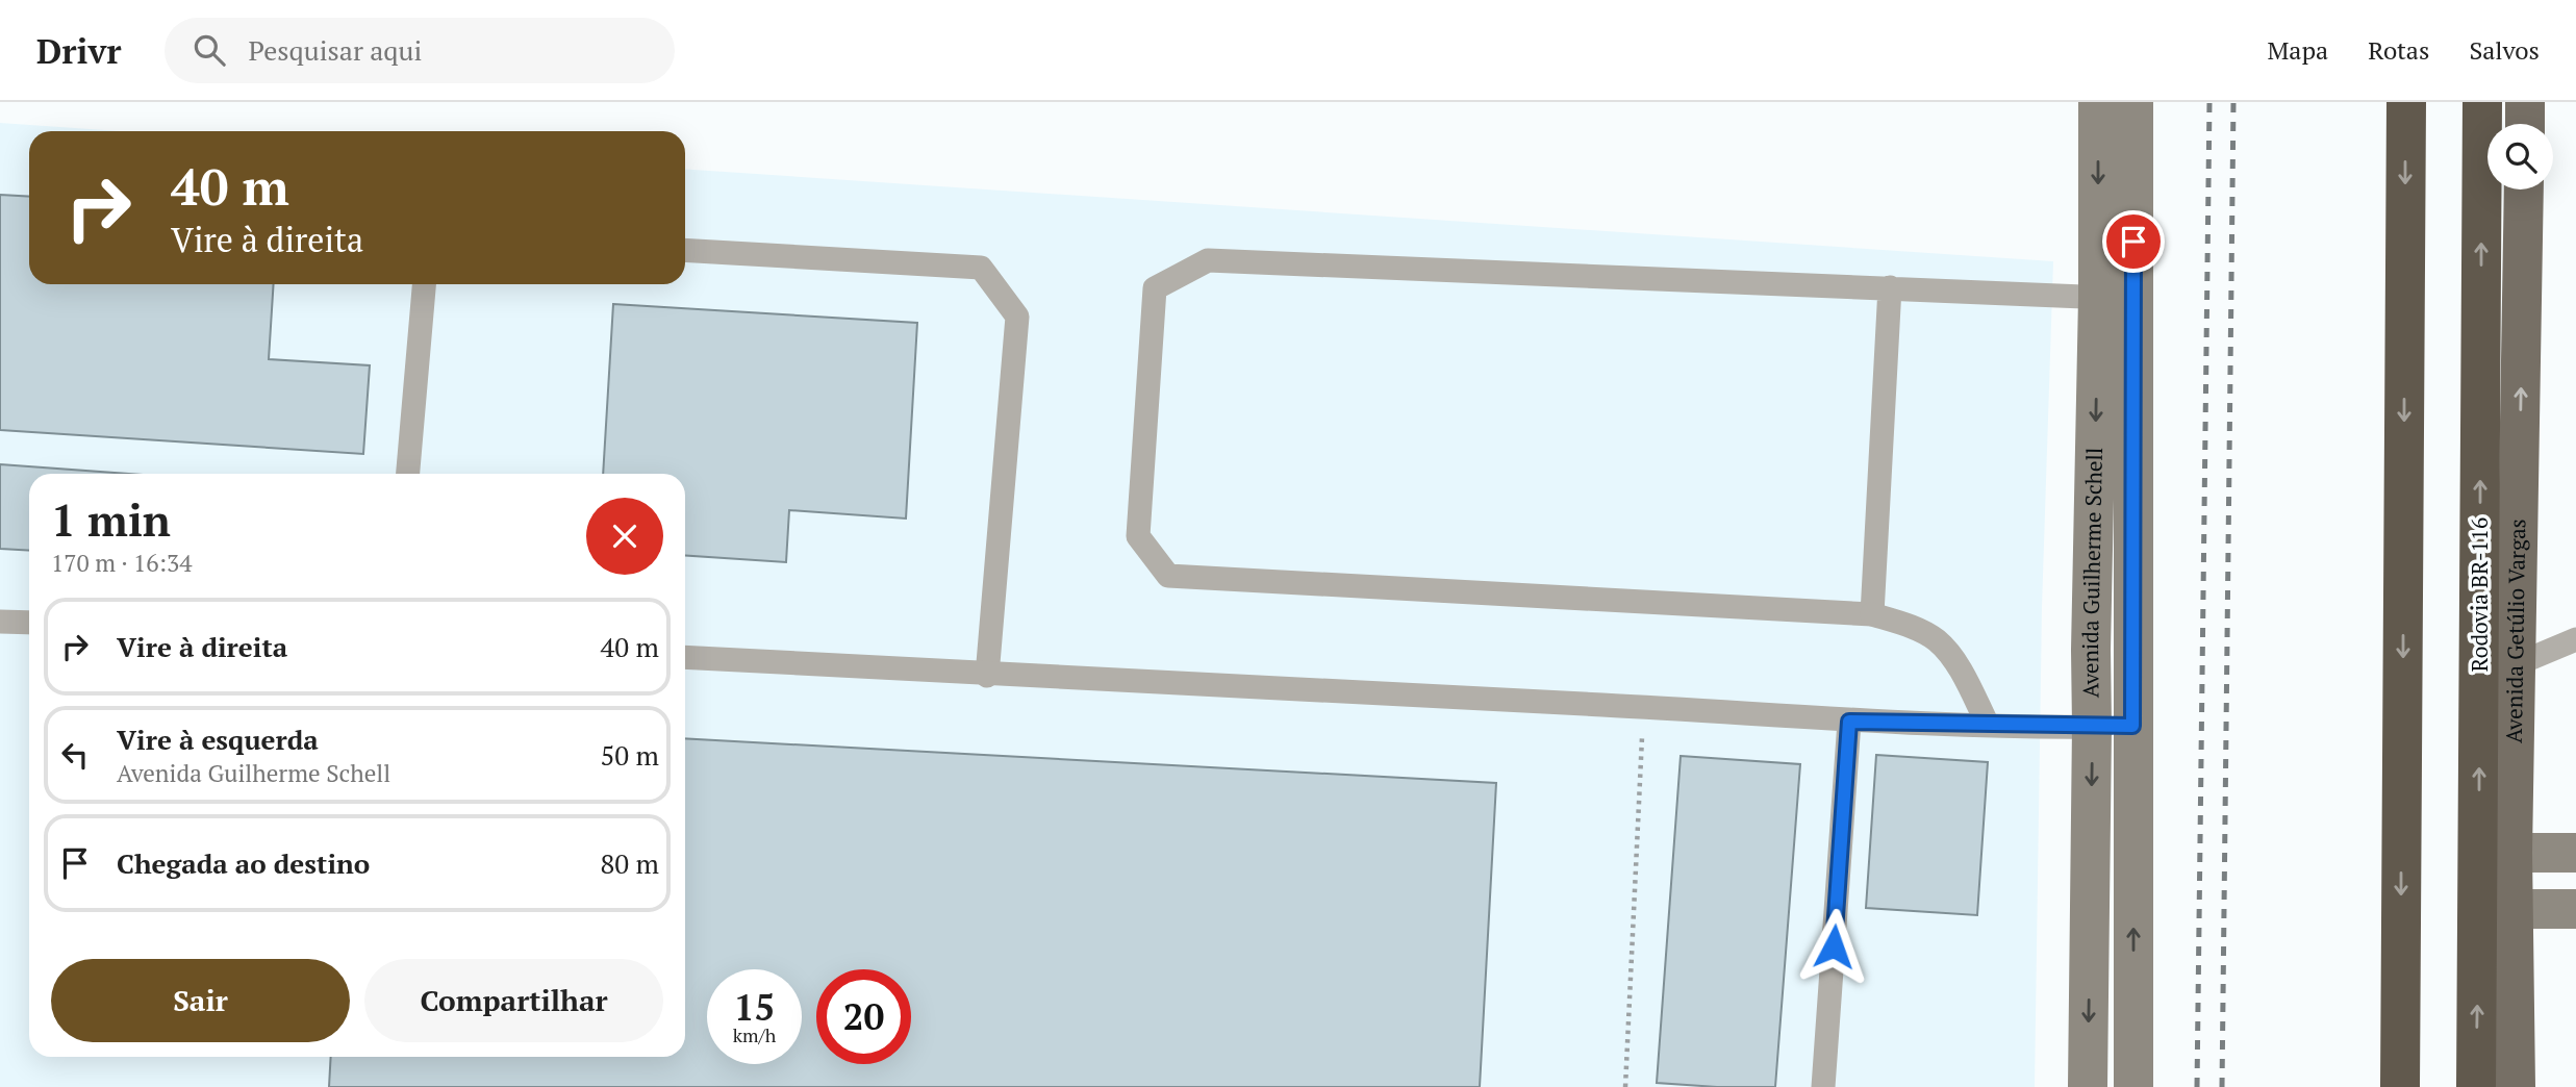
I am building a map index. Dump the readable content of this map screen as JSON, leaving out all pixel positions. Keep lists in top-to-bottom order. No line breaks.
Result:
{"streets":{"highway":["Rodovia BR-116"],"main road":["Avenida Guilherme Schell","Avenida Getúlio Vargas"]},"one_way":["Avenida Getúlio Vargas"],"page":{"header":"Drivr","search":"Pesquisar aqui","nav":["Mapa","Rotas","Salvos"],"turn":["40 m","Vire à direita"],"heading":["1 min","170 m · 16:34"],"list":[{"name":"Vire à direita","value":"40 m"},{"name":"Vire à esquerda","note":"Avenida Guilherme Schell","value":"50 m"},{"name":"Chegada ao destino","value":"80 m"}],"buttons":["Sair","Compartilhar"],"speed":"15 km/h","limit":"20"}}
